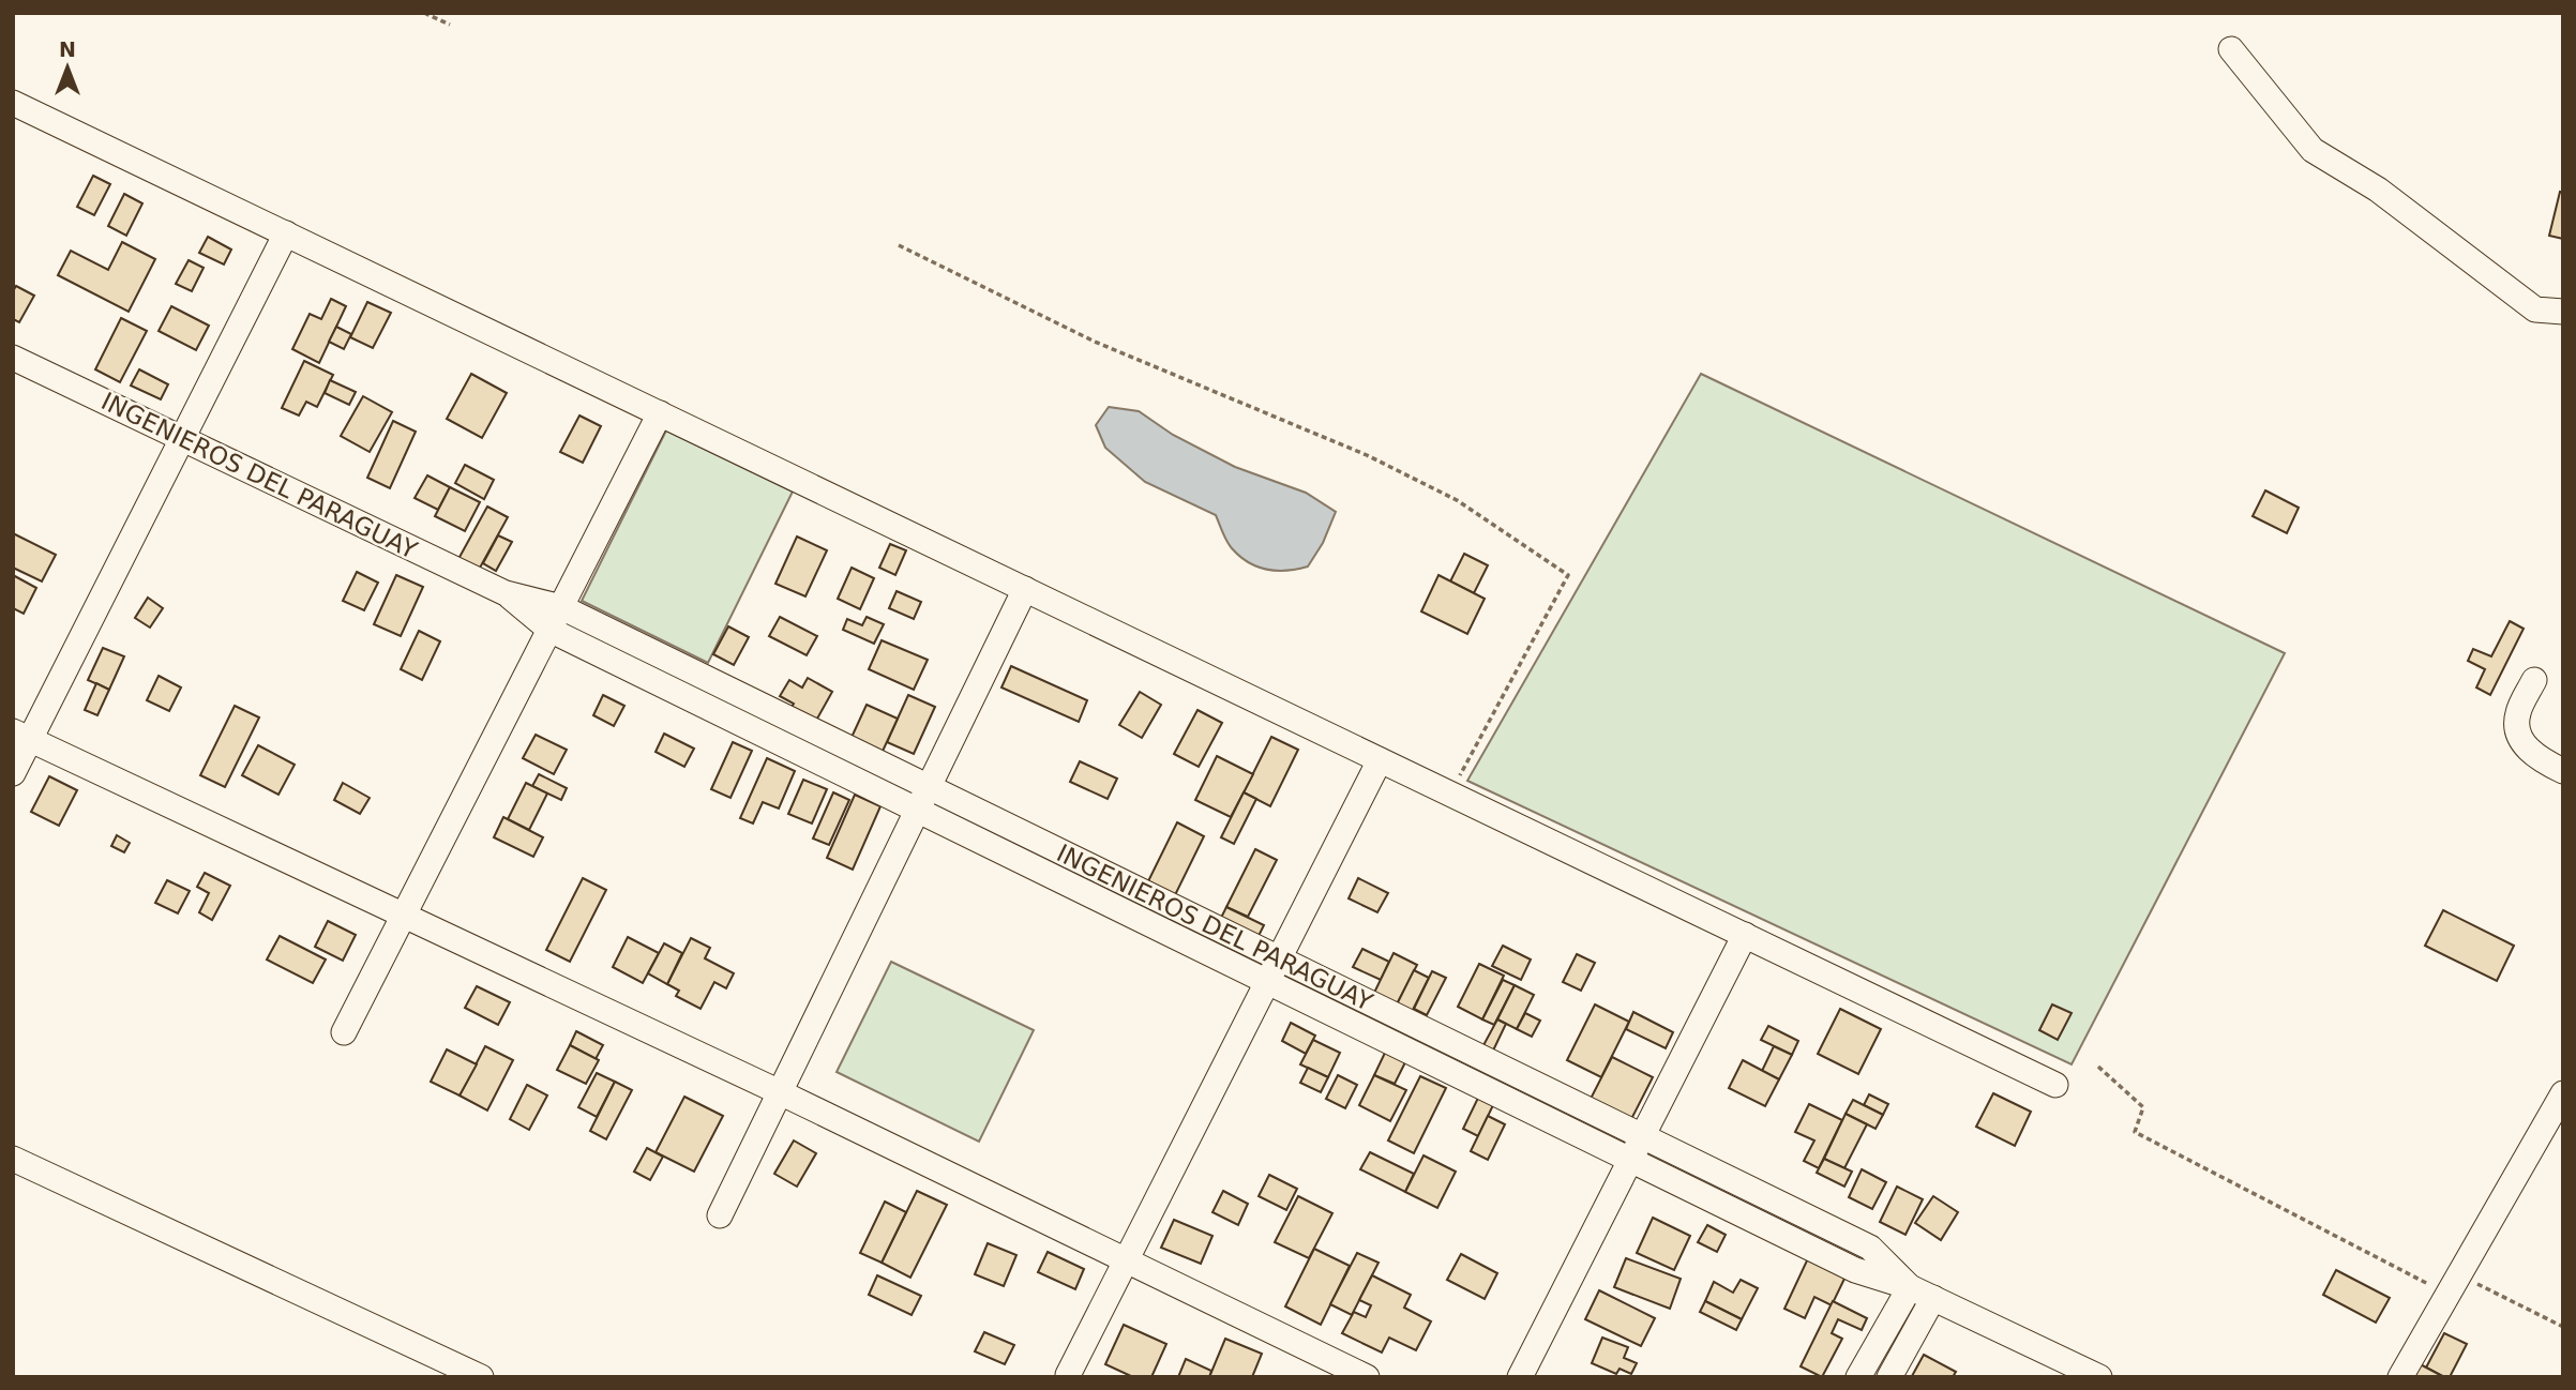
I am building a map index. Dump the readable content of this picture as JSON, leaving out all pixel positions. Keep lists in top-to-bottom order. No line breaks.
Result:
{"streets":{"street":["INGENIEROS DEL PARAGUAY"]},"north":"top"}
